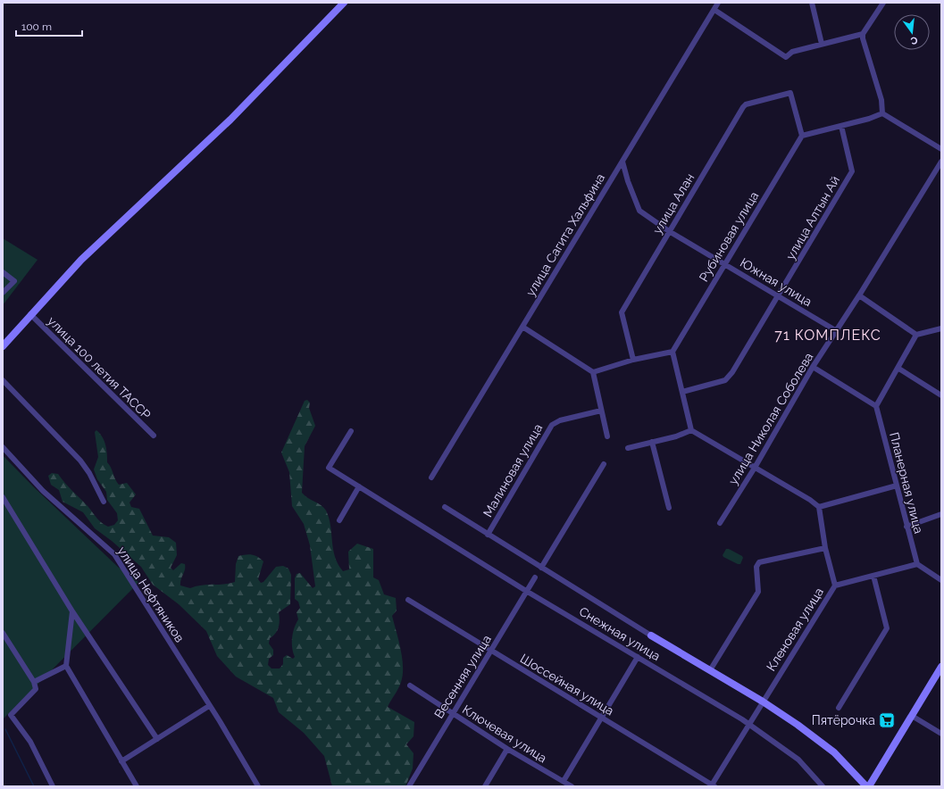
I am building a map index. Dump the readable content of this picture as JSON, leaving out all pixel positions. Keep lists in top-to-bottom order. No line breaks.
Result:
{"streets":{"street":["улица Алан","улица Алтын Ай","улица Сагита Хальфина","Рубиновая улица","Южная улица","улица 100 летия ТАССР","улица Николая Соболева","Малиновая улица","Планерная улица","улица Нефтяников","Кленовая улица","Снежная улица","Весенняя улица","Шоссейная улица","Ключевая улица"]},"crossings":[["улица Алан","Рубиновая улица"],["улица Алан","Южная улица"],["улица Алтын Ай","Южная улица"],["улица Сагита Хальфина","Южная улица"],["Рубиновая улица","Южная улица"],["Южная улица","улица Николая Соболева"],["Планерная улица","Кленовая улица"],["Кленовая улица","Снежная улица"],["Кленовая улица","Шоссейная улица"],["Снежная улица","Весенняя улица"],["Весенняя улица","Шоссейная улица"],["Весенняя улица","Ключевая улица"]],"districts":["71 КОМПЛЕКС"],"places":{"supermarket":["Пятёрочка"]},"scale_bar":"100 m","north":"bottom"}
